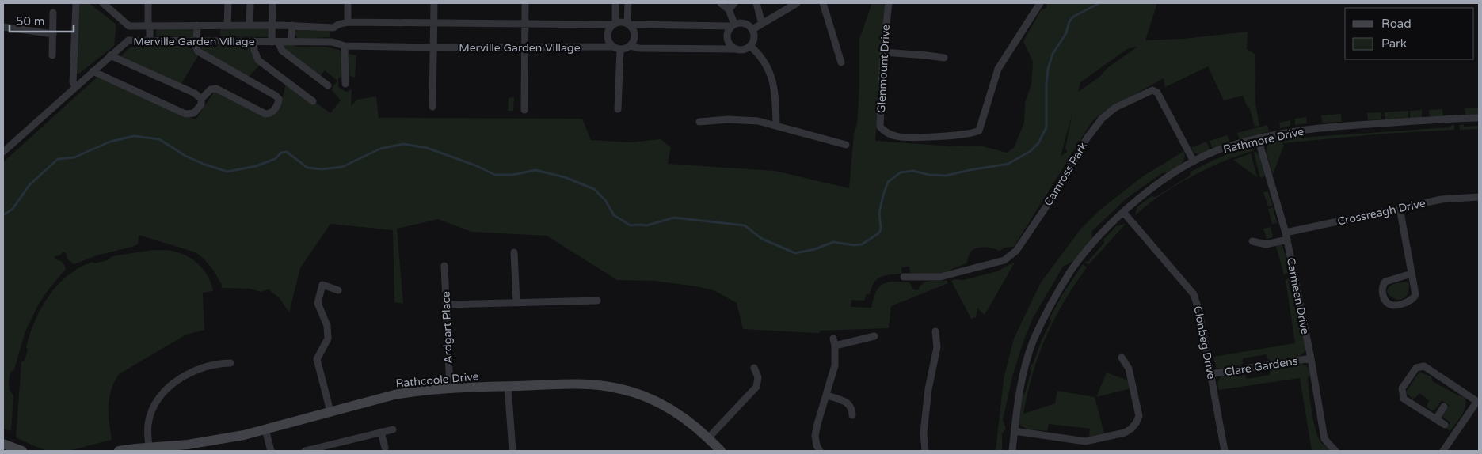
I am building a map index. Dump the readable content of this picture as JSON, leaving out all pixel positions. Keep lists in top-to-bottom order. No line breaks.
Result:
{"streets":{"street":["Merville Garden Village","Glenmount Drive","Rathmore Drive","Camross Park","Crossreagh Drive","Carmeen Drive","Ardgart Place","Clonbeg Drive","Clare Gardens","Rathcoole Drive"]},"crossings":[["Rathmore Drive","Camross Park"],["Rathmore Drive","Carmeen Drive"],["Rathmore Drive","Clonbeg Drive"],["Crossreagh Drive","Carmeen Drive"],["Carmeen Drive","Clare Gardens"],["Ardgart Place","Rathcoole Drive"],["Clonbeg Drive","Clare Gardens"]],"legend":["Road","Park"],"scale_bar":"50 m"}
